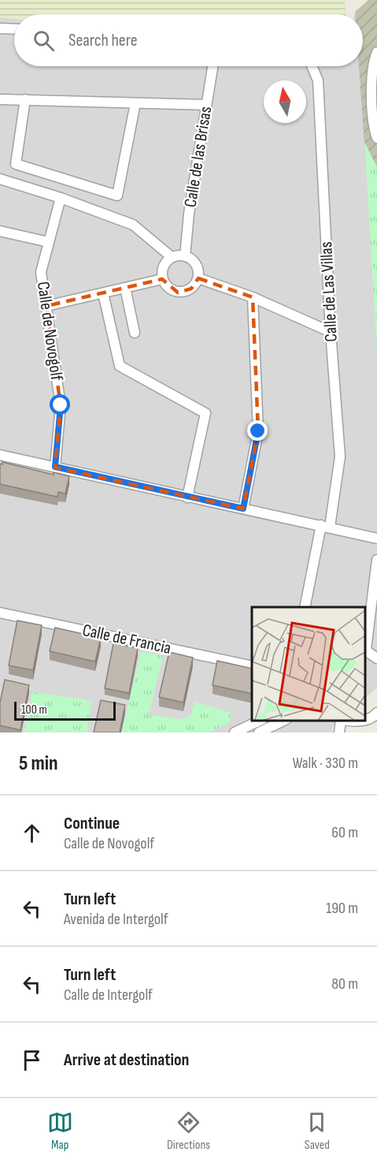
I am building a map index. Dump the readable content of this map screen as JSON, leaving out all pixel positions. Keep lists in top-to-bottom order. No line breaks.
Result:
{"streets":{"street":["Calle de las Brisas","Calle de Las Villas","Calle de Novogolf","Calle de Francia"]},"scale_bar":"100 m","north":"top","page":{"search":"Search here","scale":"100 m","heading":["5 min","Walk · 330 m"],"list":[["Continue","Calle de Novogolf","60 m"],["Turn left","Avenida de Intergolf","190 m"],["Turn left","Calle de Intergolf","80 m"],"Arrive at destination"],"nav":["Map","Directions","Saved"]}}
